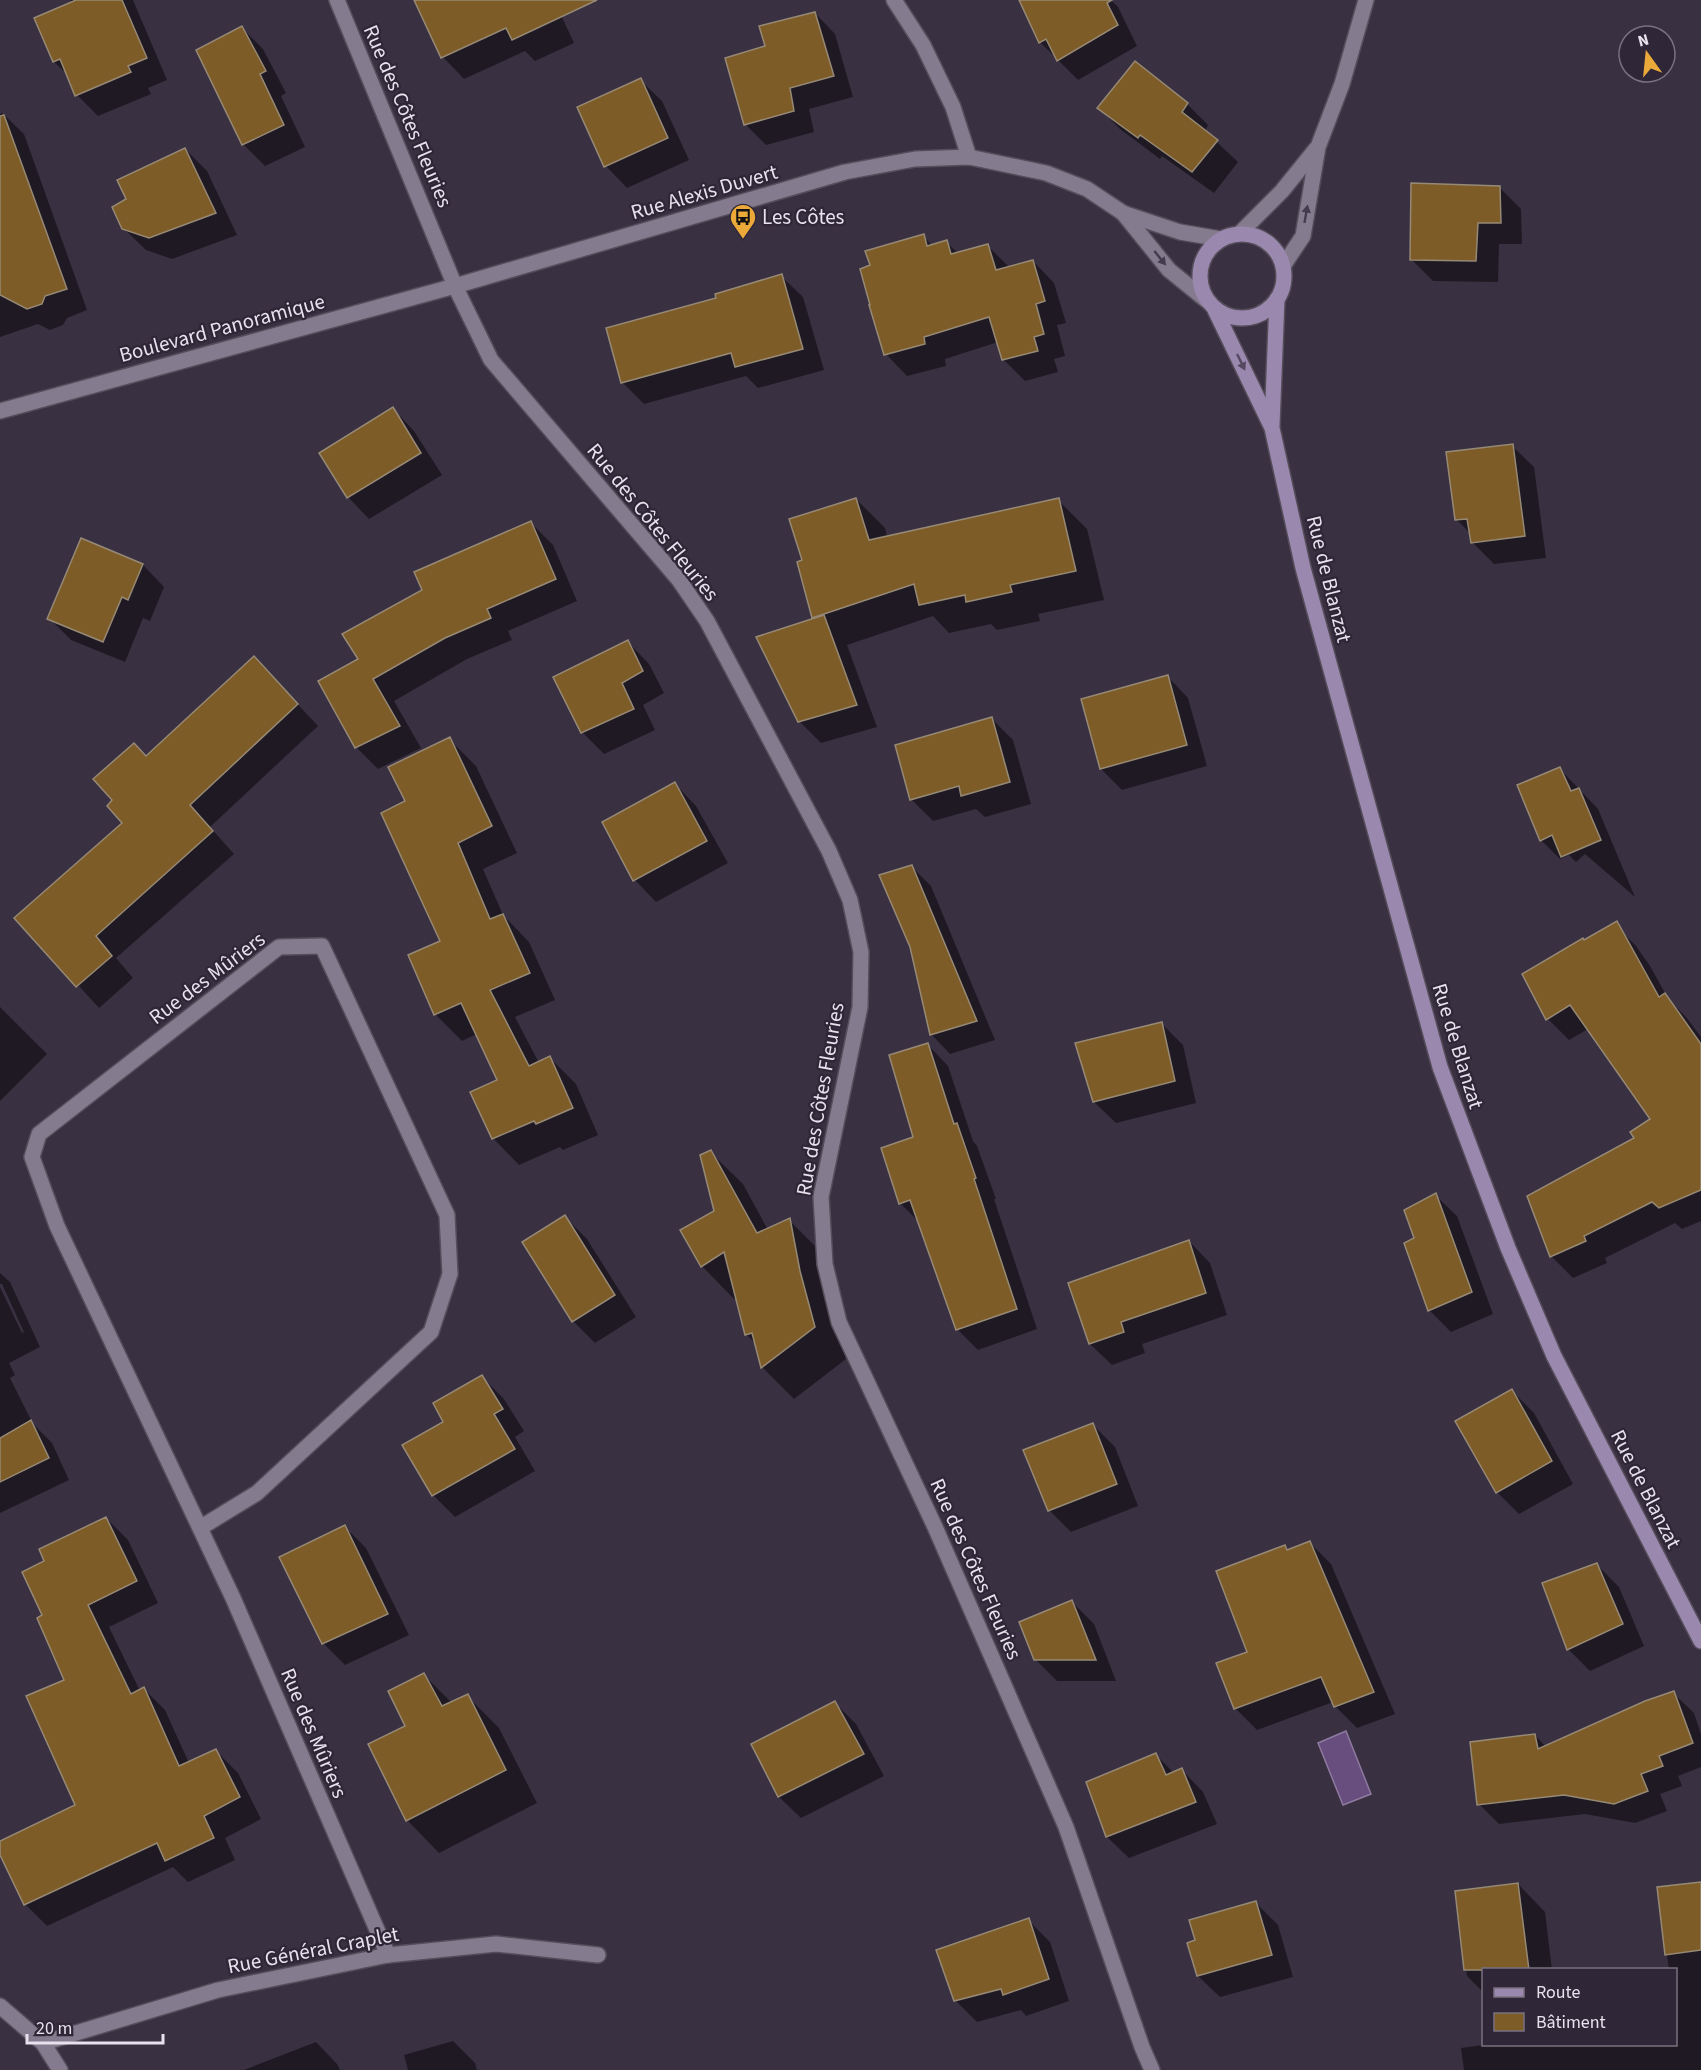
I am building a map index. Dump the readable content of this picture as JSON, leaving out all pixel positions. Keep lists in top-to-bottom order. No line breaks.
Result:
{"streets":{"street":["Rue des Côtes Fleuries","Rue Alexis Duvert","Boulevard Panoramique","Rue de Blanzat","Rue des Mûriers","Rue Général Craplet"]},"crossings":[["Rue des Côtes Fleuries","Rue Alexis Duvert"],["Rue des Côtes Fleuries","Boulevard Panoramique"],["Rue Alexis Duvert","Boulevard Panoramique"],["Rue Alexis Duvert","Rue de Blanzat"],["Rue des Mûriers","Rue Général Craplet"]],"places":{"bus stop":["Les Côtes"]},"legend":["Route","Bâtiment"],"scale_bar":"20 m","north":"top"}
